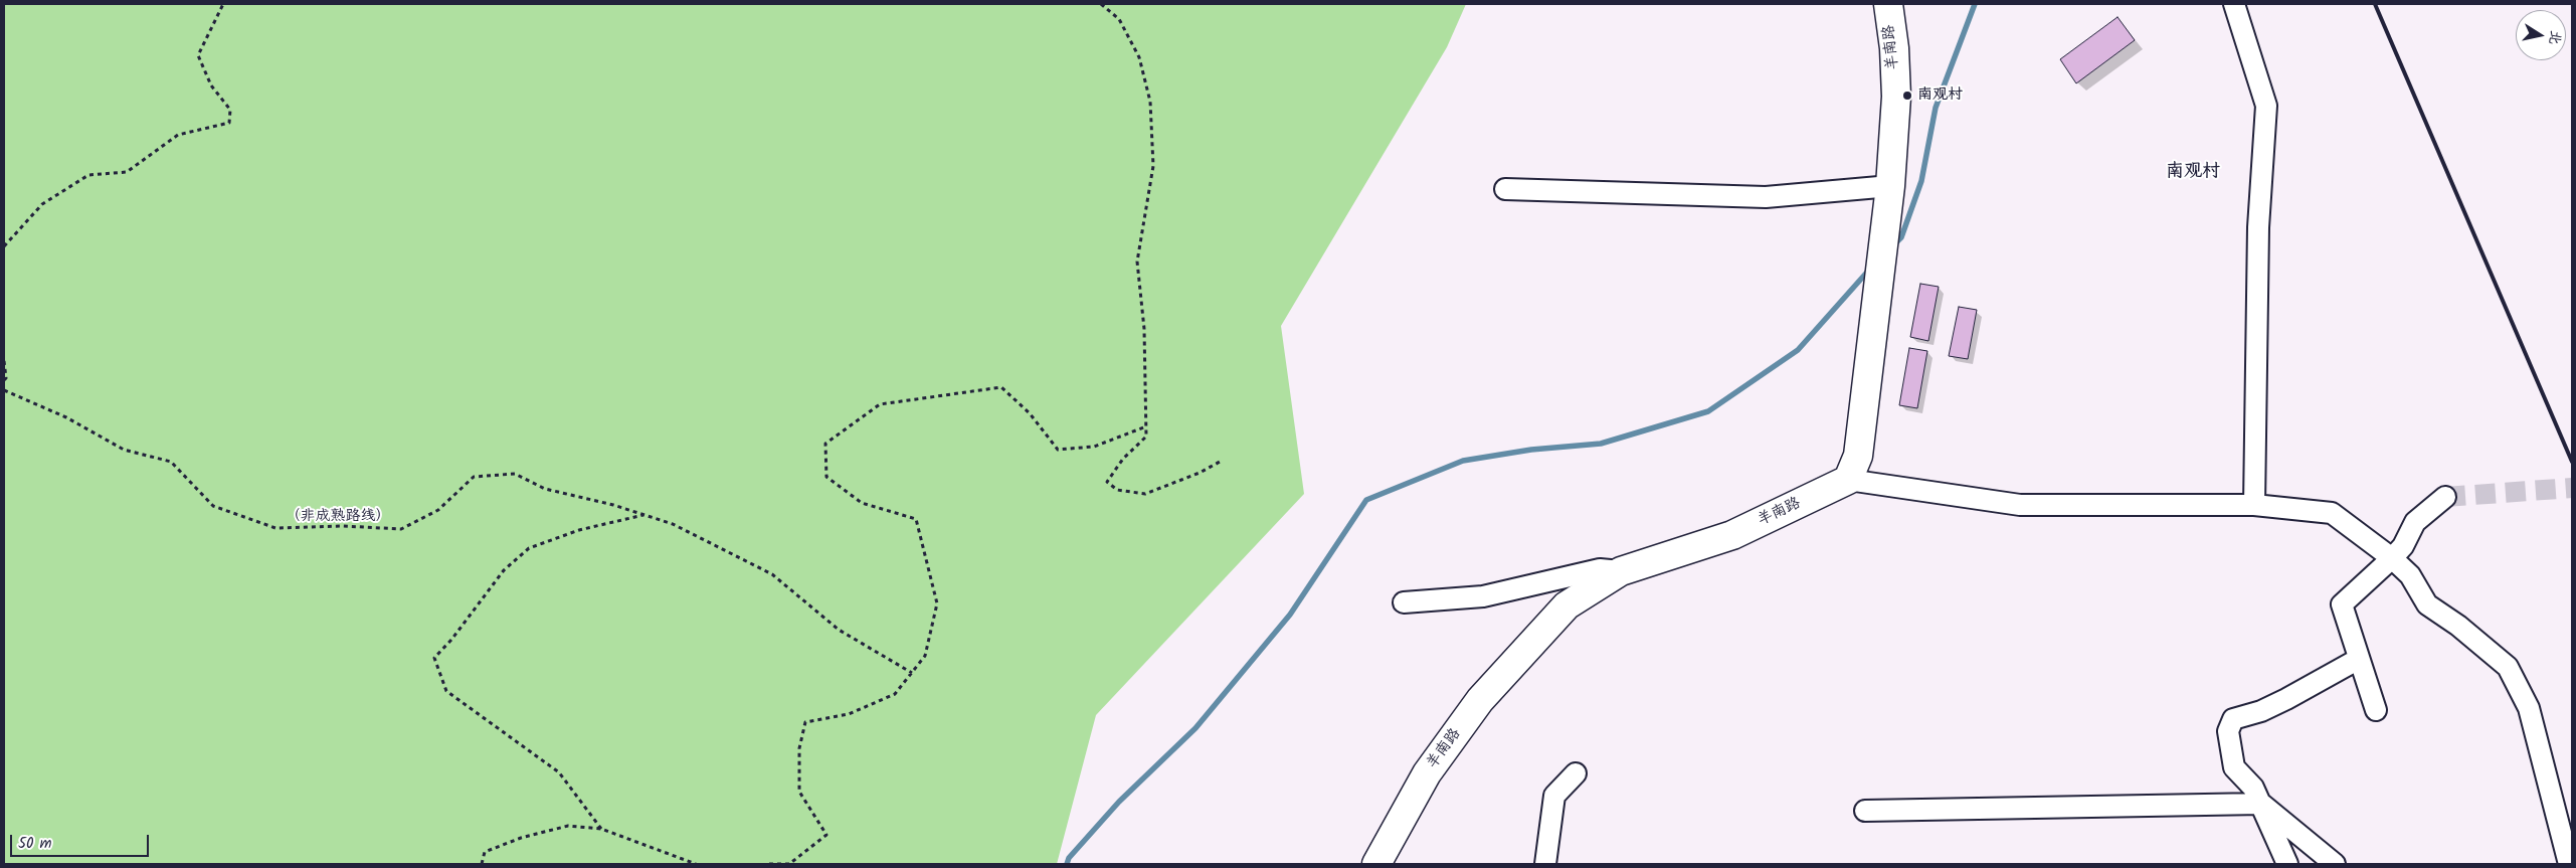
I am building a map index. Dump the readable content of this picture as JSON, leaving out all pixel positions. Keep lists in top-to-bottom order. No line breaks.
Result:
{"streets":{"street":["羊南路"],"path":["（非成熟路线）"]},"districts":["南观村"],"places":["南观村"],"scale_bar":"50 m","north":"right"}
